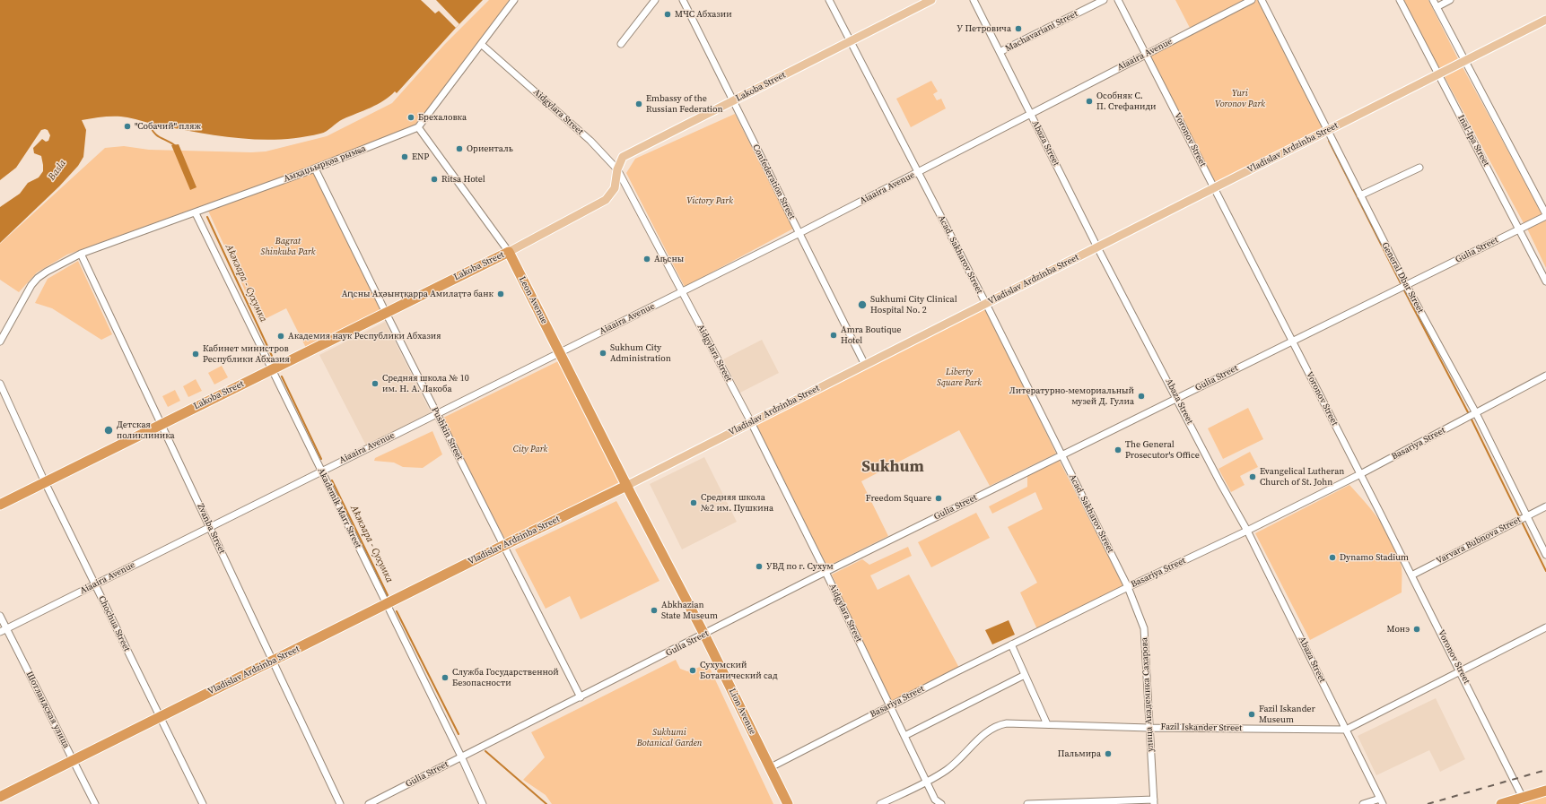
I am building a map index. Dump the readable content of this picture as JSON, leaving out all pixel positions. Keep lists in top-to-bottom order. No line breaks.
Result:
{"streets":{"highway":["Lakoba Street","Vladislav Ardzinba Street","Leon Avenue","Lion Avenue"],"street":["Machavariani Street","Aiaaira Avenue","Aidgylara Street","Voronov Street","Inal-Ipa Street","Abaza Street","Амҳаџьырқәа рымҩа","Confederation Street","Gulia Street","Acad. Sakharov Street","General Dbar Street","Pushkin Street","Basariya Street","Akademik Marr Street","Zvanba Street","Varvara Bubnova Street","Chochua Street","улица Академика Сахарова","Шотландская улица","Fazil Iskander Street"]},"crossings":[["Machavariani Street","Abaza Street"],["Aiaaira Avenue","Aidgylara Street"],["Aiaaira Avenue","Voronov Street"],["Aiaaira Avenue","Abaza Street"],["Aiaaira Avenue","Confederation Street"],["Aiaaira Avenue","Acad. Sakharov Street"],["Aiaaira Avenue","Leon Avenue"],["Aiaaira Avenue","Pushkin Street"],["Aiaaira Avenue","Akademik Marr Street"],["Aiaaira Avenue","Zvanba Street"],["Aiaaira Avenue","Chochua Street"],["Aiaaira Avenue","Шотландская улица"],["Lakoba Street","Aidgylara Street"],["Lakoba Street","Confederation Street"],["Lakoba Street","Acad. Sakharov Street"],["Lakoba Street","Leon Avenue"],["Lakoba Street","Pushkin Street"],["Lakoba Street","Akademik Marr Street"],["Lakoba Street","Zvanba Street"],["Lakoba Street","Chochua Street"],["Aidgylara Street","Vladislav Ardzinba Street"],["Aidgylara Street","Gulia Street"],["Aidgylara Street","Basariya Street"],["Aidgylara Street","Fazil Iskander Street"],["Voronov Street","Vladislav Ardzinba Street"],["Voronov Street","Gulia Street"],["Voronov Street","Basariya Street"],["Voronov Street","Varvara Bubnova Street"],["Voronov Street","Fazil Iskander Street"],["Inal-Ipa Street","Vladislav Ardzinba Street"],["Inal-Ipa Street","Gulia Street"],["Abaza Street","Vladislav Ardzinba Street"],["Abaza Street","Gulia Street"],["Abaza Street","Basariya Street"],["Abaza Street","Fazil Iskander Street"],["Vladislav Ardzinba Street","Confederation Street"],["Vladislav Ardzinba Street","Acad. Sakharov Street"],["Vladislav Ardzinba Street","General Dbar Street"],["Vladislav Ardzinba Street","Leon Avenue"],["Vladislav Ardzinba Street","Pushkin Street"],["Vladislav Ardzinba Street","Akademik Marr Street"],["Vladislav Ardzinba Street","Zvanba Street"],["Vladislav Ardzinba Street","Chochua Street"],["Vladislav Ardzinba Street","Шотландская улица"],["Vladislav Ardzinba Street","Lion Avenue"],["Амҳаџьырқәа рымҩа","Leon Avenue"],["Амҳаџьырқәа рымҩа","Pushkin Street"],["Амҳаџьырқәа рымҩа","Akademik Marr Street"],["Амҳаџьырқәа рымҩа","Zvanba Street"],["Gulia Street","Acad. Sakharov Street"],["Gulia Street","General Dbar Street"],["Gulia Street","Pushkin Street"],["Gulia Street","Akademik Marr Street"],["Gulia Street","Lion Avenue"],["Acad. Sakharov Street","Basariya Street"],["Acad. Sakharov Street","улица Академика Сахарова"],["General Dbar Street","Basariya Street"],["General Dbar Street","Varvara Bubnova Street"],["Leon Avenue","Lion Avenue"],["Basariya Street","улица Академика Сахарова"],["Basariya Street","Lion Avenue"],["улица Академика Сахарова","Fazil Iskander Street"]],"districts":["Sukhum"],"water":["Basla","Аҟәкәара - Сухумка"],"parks":["Yuri Voronov Park","Victory Park","Bagrat Shinkuba Park","Liberty Square Park","City Park","Sukhumi Botanical Garden"],"places":["МЧС Абхазии","У Петровича","Особняк С. П. Стефаниди","Embassy of the Russian Federation","Брехаловка","\"Собачий\" пляж","Ориенталь","ENP","Ritsa Hotel","Аҧсны","Аԥсны Аҳәынҭқарра Амилаҭтә банк","Sukhumi City Clinical Hospital No. 2","Amra Boutique Hotel","Академия наук Республики Абхазия","Sukhum City Administration","Кабинет министров Республики Абхазия","Средняя школа № 10 им. Н. А. Лакоба","Литературно-мемориальный музей Д. Гулиа","Детская поликлиника","The General Prosecutor's Office","Evangelical Lutheran Church of St. John","Freedom Square","Средняя школа №2 им. Пушкина","Dynamo Stadium","УВД по г. Сухум","Abkhazian State Museum","Монэ","Сухумский Ботанический сад","Служба Государственной Безопасности","Fazil Iskander Museum","Пальмира"]}
